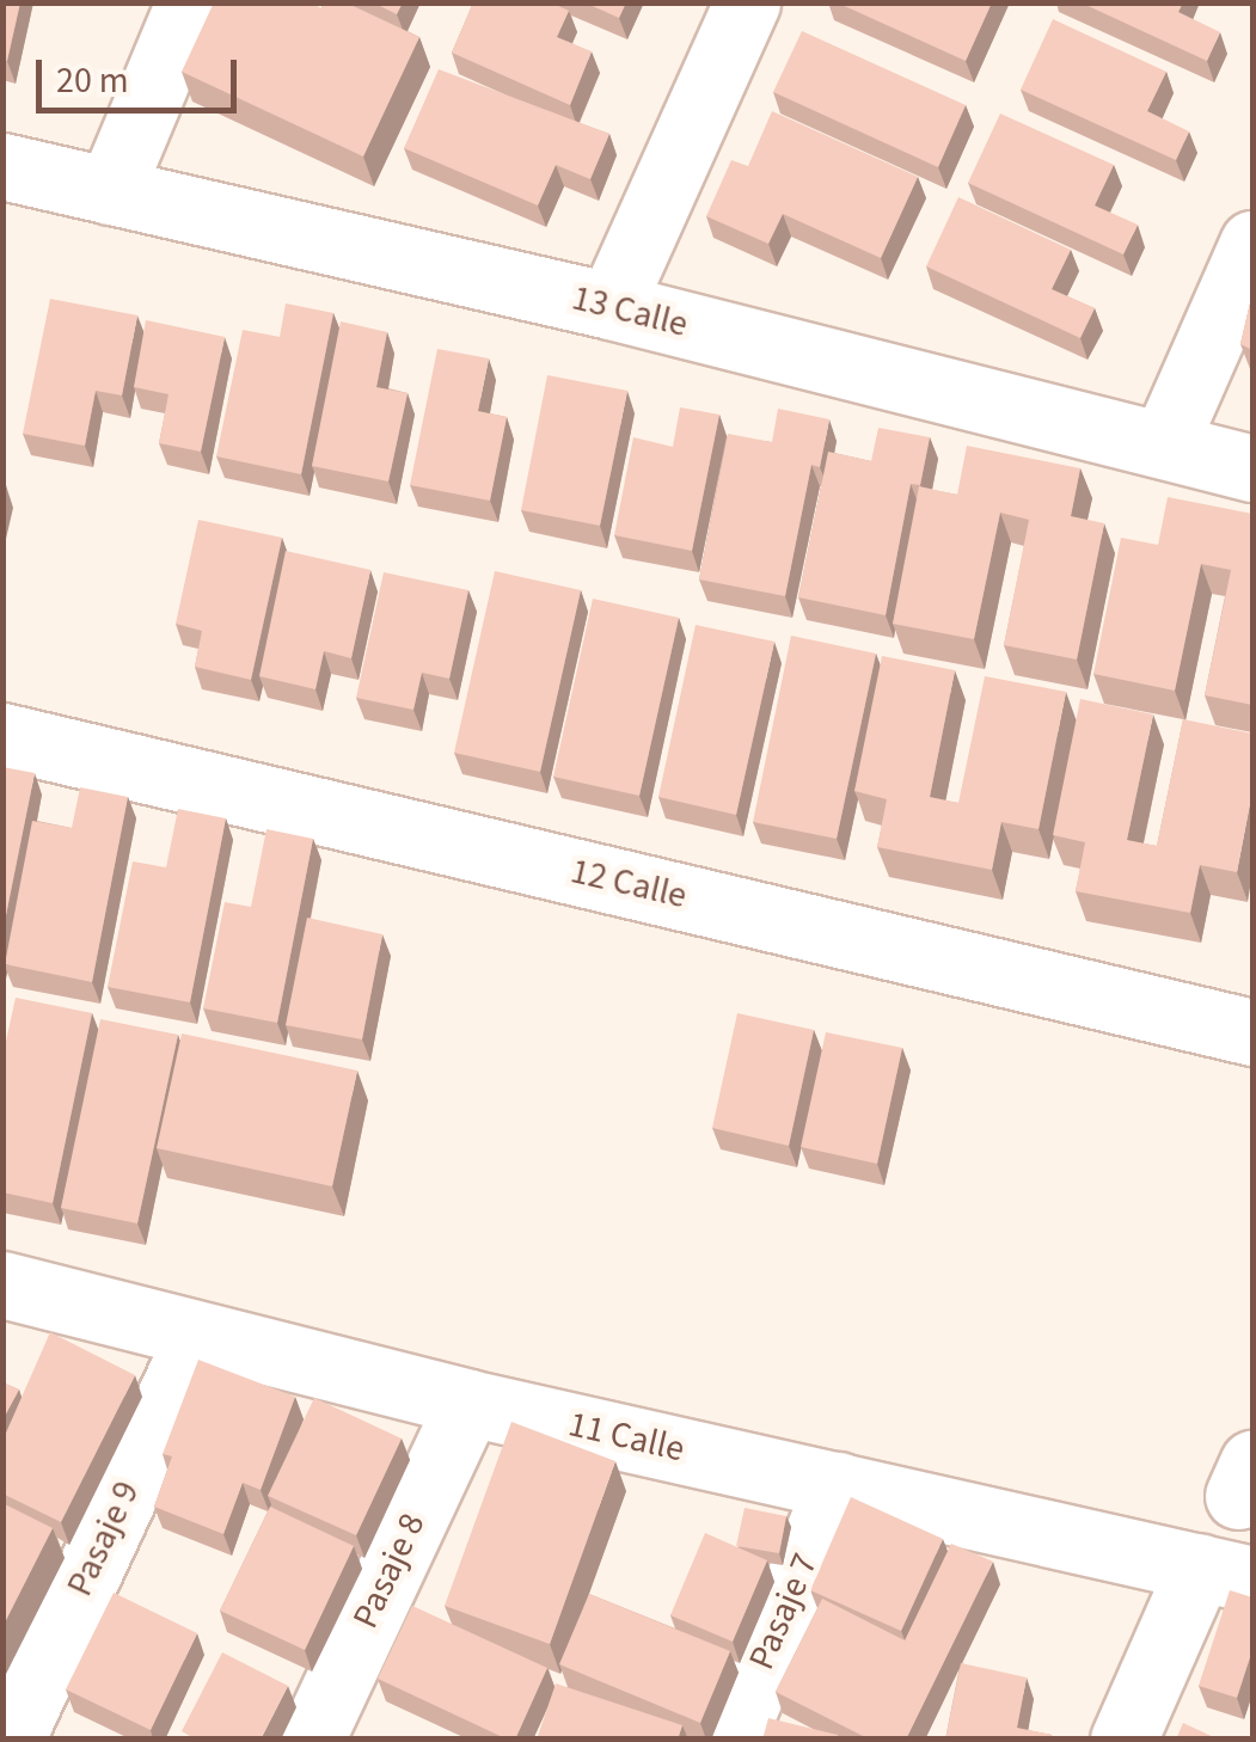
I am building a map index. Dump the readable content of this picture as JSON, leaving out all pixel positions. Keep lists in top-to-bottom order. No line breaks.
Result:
{"streets":{"street":["13 Calle","12 Calle","11 Calle","Pasaje 9","Pasaje 8","Pasaje 7"]},"crossings":[["11 Calle","Pasaje 9"],["11 Calle","Pasaje 8"],["11 Calle","Pasaje 7"]],"scale_bar":"20 m"}
